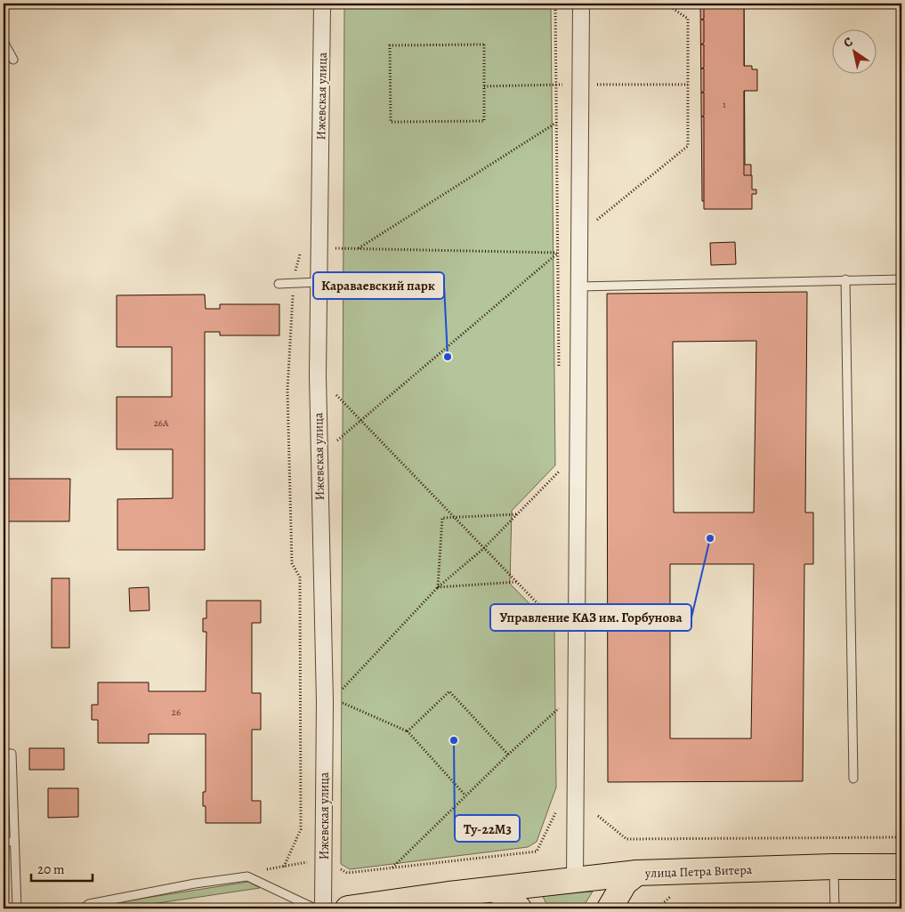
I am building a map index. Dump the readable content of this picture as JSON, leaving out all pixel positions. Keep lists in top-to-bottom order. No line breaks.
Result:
{"streets":{"main road":["улица Петра Витера"],"street":["Ижевская улица"]},"places":["Караваевский парк","Управление КАЗ им. Горбунова","Ту-22М3"],"house_numbers":["1","26А","26"],"scale_bar":"20 m","north":"top left"}
